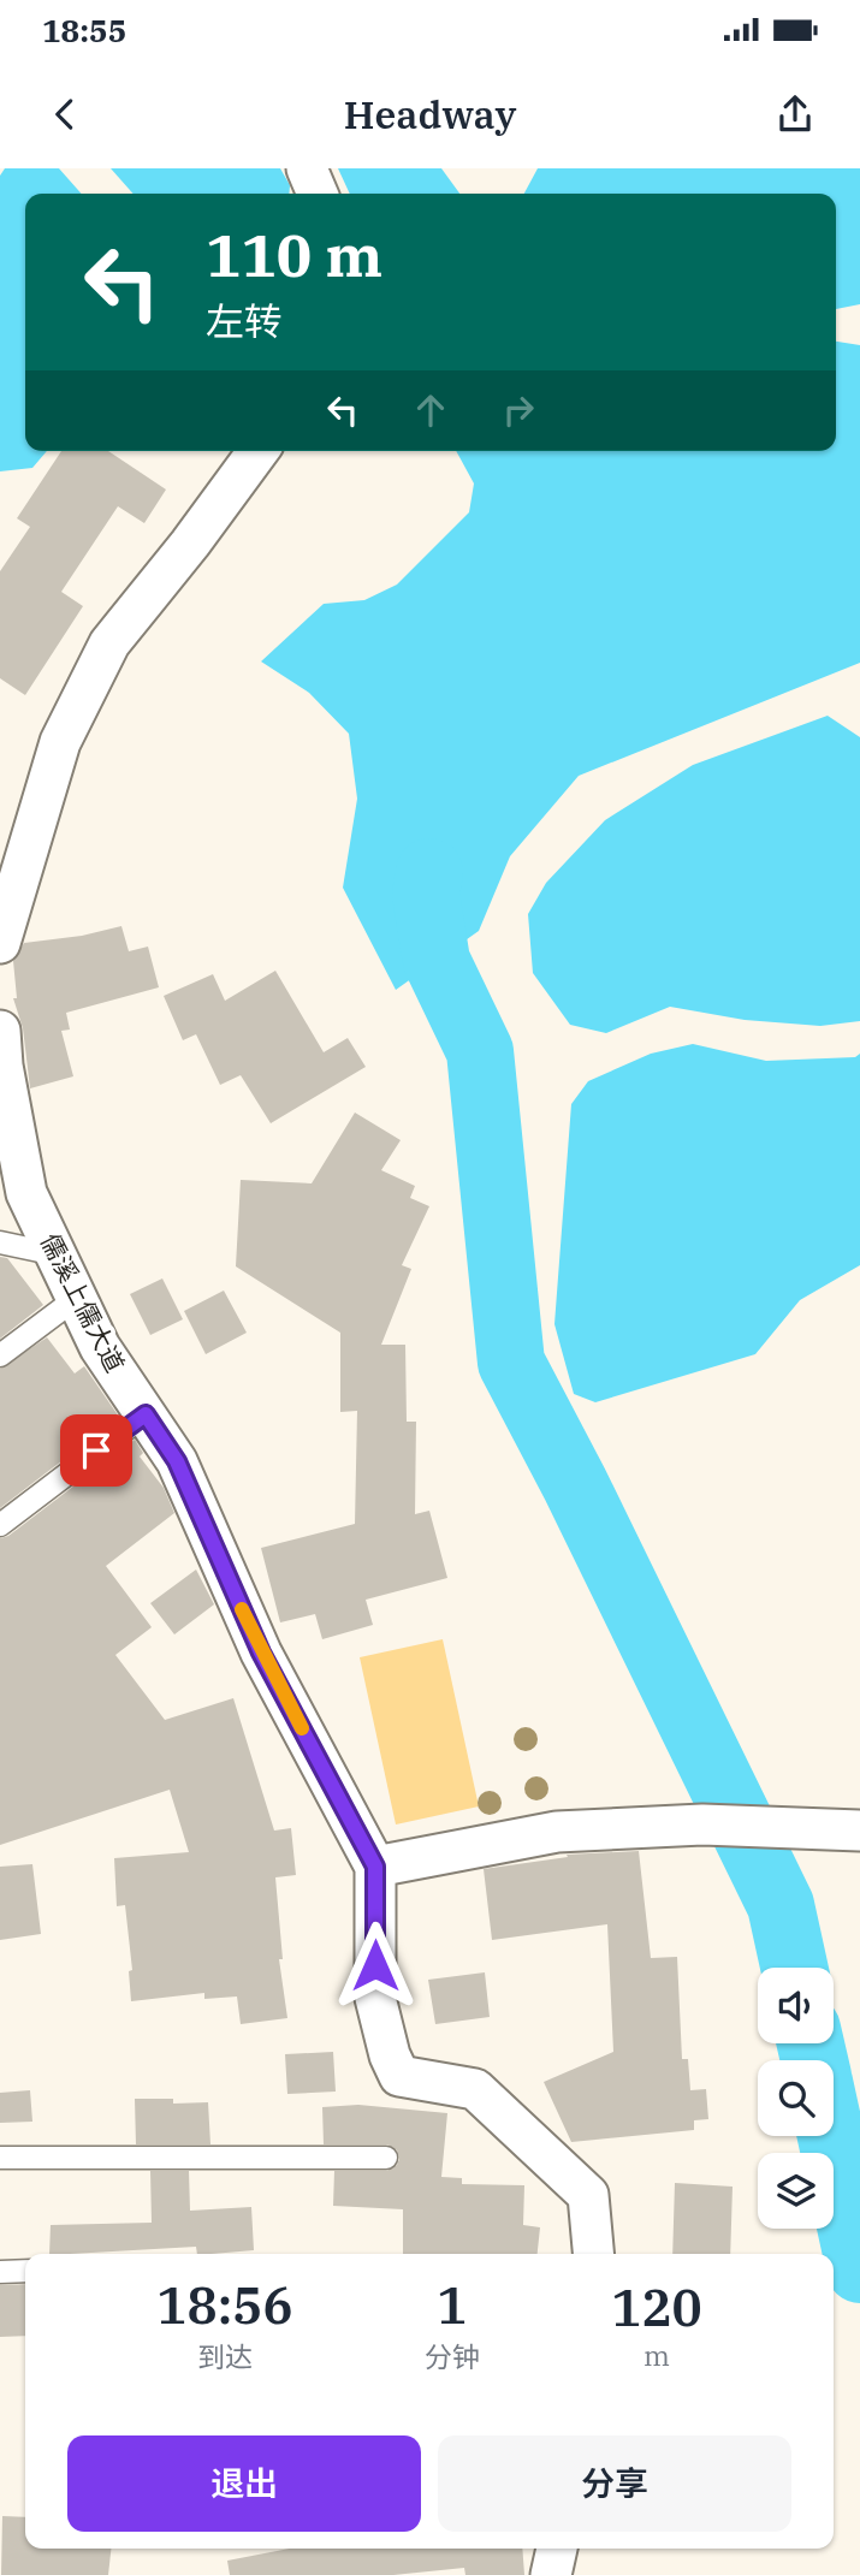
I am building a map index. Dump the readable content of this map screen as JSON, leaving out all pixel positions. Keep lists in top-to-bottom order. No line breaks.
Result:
{"streets":{"street":["儒溪上儒大道"]},"page":{"status":"18:55","header":"Headway","turn":["110 m","左转"],"eta":["18:56","到达","1","分钟","120","m"],"buttons":["退出","分享"]}}
